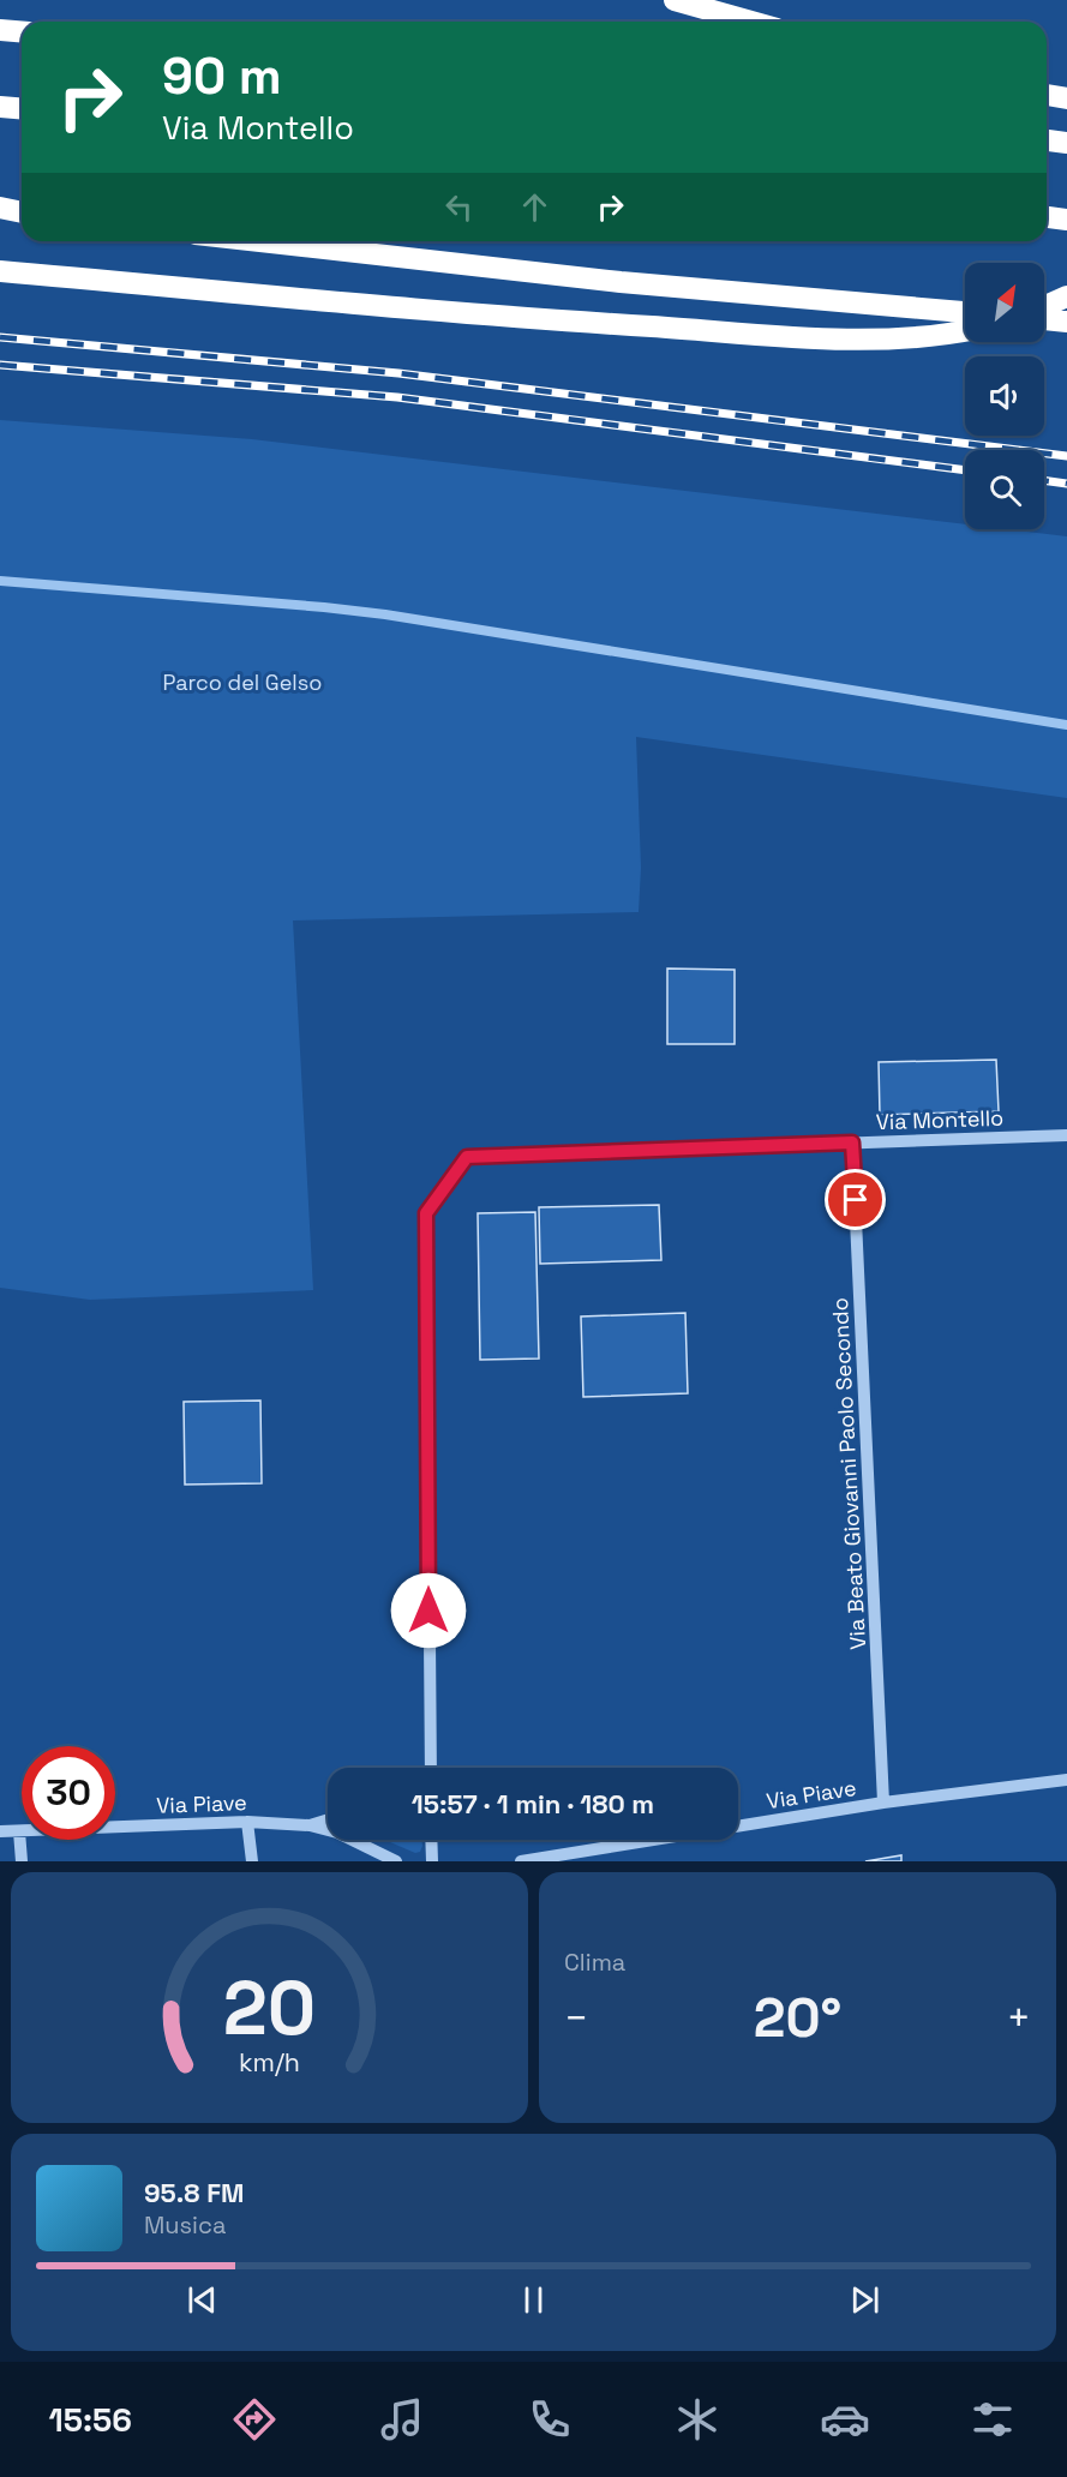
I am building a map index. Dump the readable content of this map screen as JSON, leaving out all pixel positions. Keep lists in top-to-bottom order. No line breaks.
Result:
{"streets":{"street":["Via Montello","Via Beato Giovanni Paolo Secondo","Via Piave"]},"crossings":[["Via Montello","Via Beato Giovanni Paolo Secondo"],["Via Beato Giovanni Paolo Secondo","Via Piave"]],"parks":["Parco del Gelso"],"north":"top right","page":{"turn":["90 m","Via Montello"],"limit":"30","trip":"15:57 · 1 min · 180 m","tile":"Clima","heat":["−","20°","+"],"song":["95.8 FM","Musica"],"tabs":"15:56","gauge":["20","km/h"]}}
